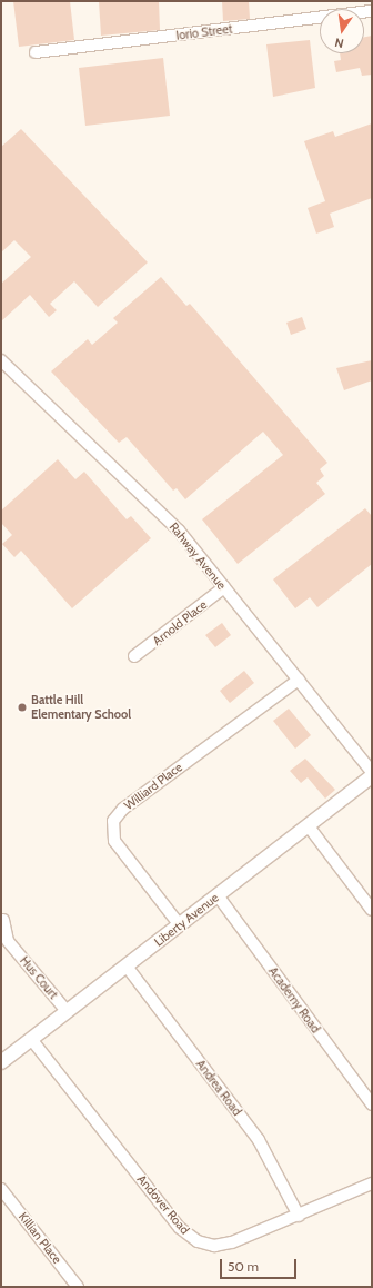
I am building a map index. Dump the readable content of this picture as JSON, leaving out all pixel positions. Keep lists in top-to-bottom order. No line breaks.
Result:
{"streets":{"street":["Iorio Street","Rahway Avenue","Arnold Place","Williard Place","Liberty Avenue","Hus Court","Academy Road","Andrea Road","Andover Road","Killian Place"]},"crossings":[["Rahway Avenue","Arnold Place"],["Rahway Avenue","Williard Place"],["Williard Place","Liberty Avenue"],["Liberty Avenue","Hus Court"],["Liberty Avenue","Academy Road"],["Liberty Avenue","Andrea Road"],["Liberty Avenue","Andover Road"],["Andrea Road","Andover Road"]],"places":["Battle Hill Elementary School"],"scale_bar":"50 m","north":"bottom"}
